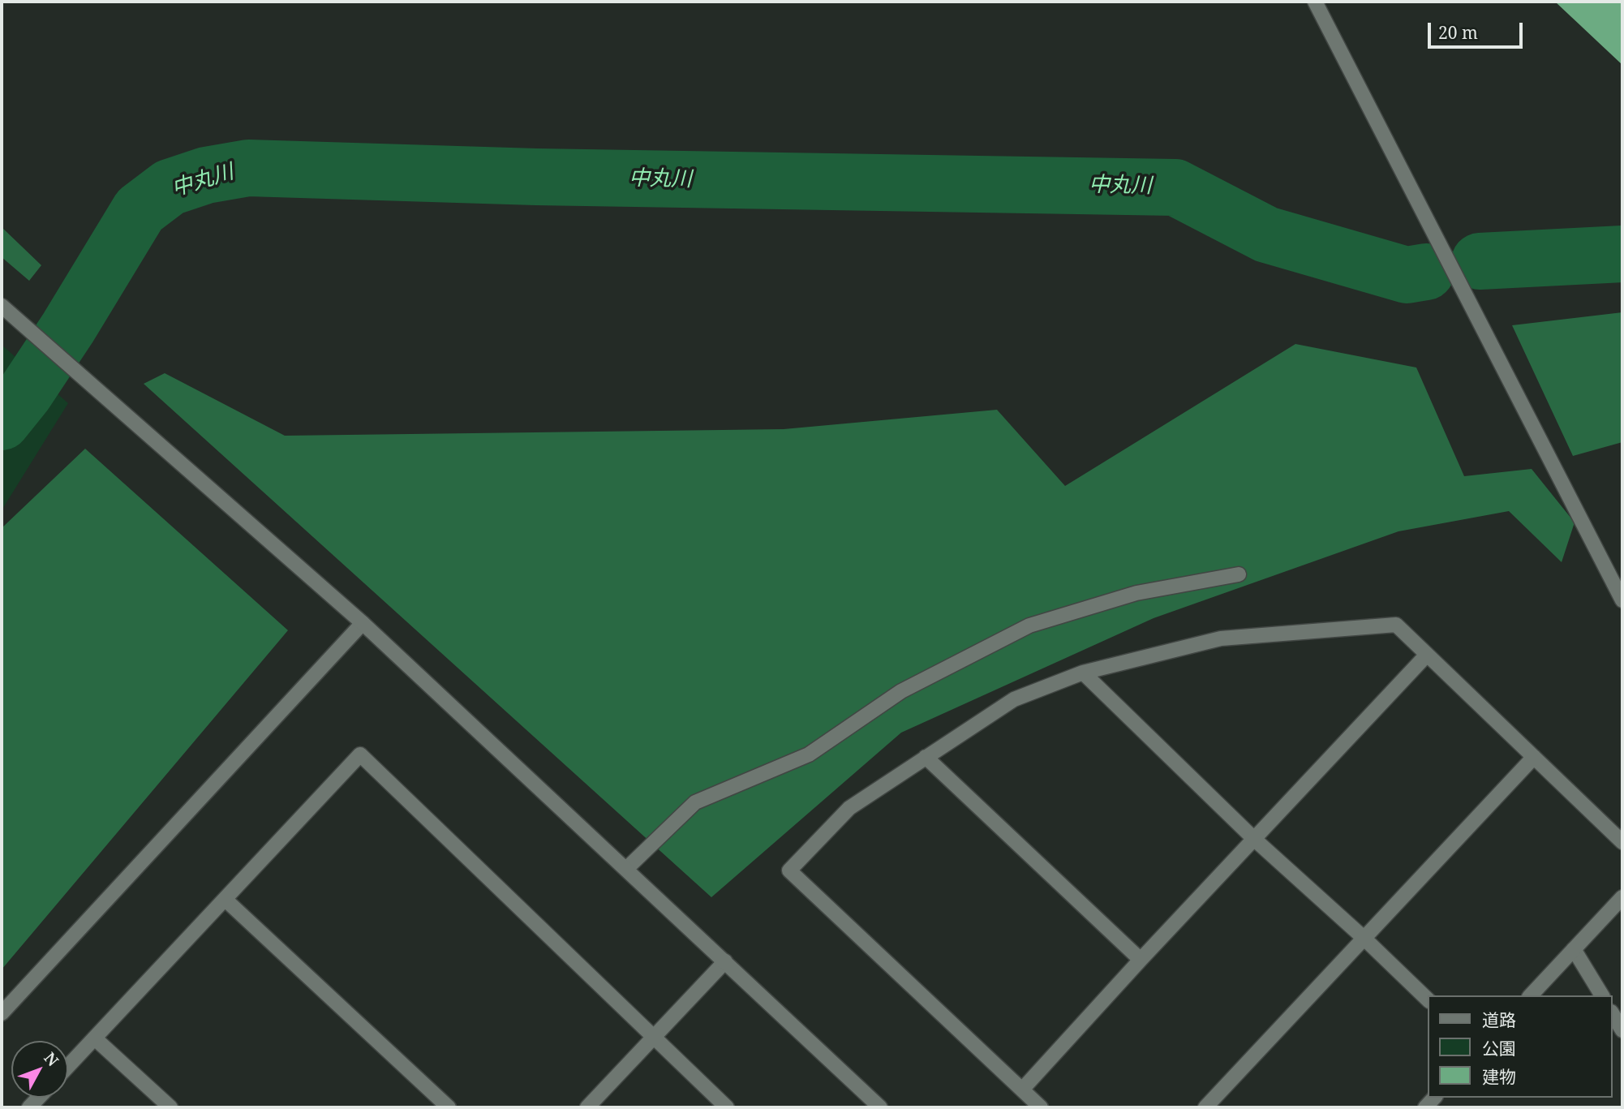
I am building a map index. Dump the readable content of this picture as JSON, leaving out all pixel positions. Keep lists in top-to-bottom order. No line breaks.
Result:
{"water":["中丸川"],"legend":["道路","公園","建物"],"scale_bar":"20 m","north":"top right"}
